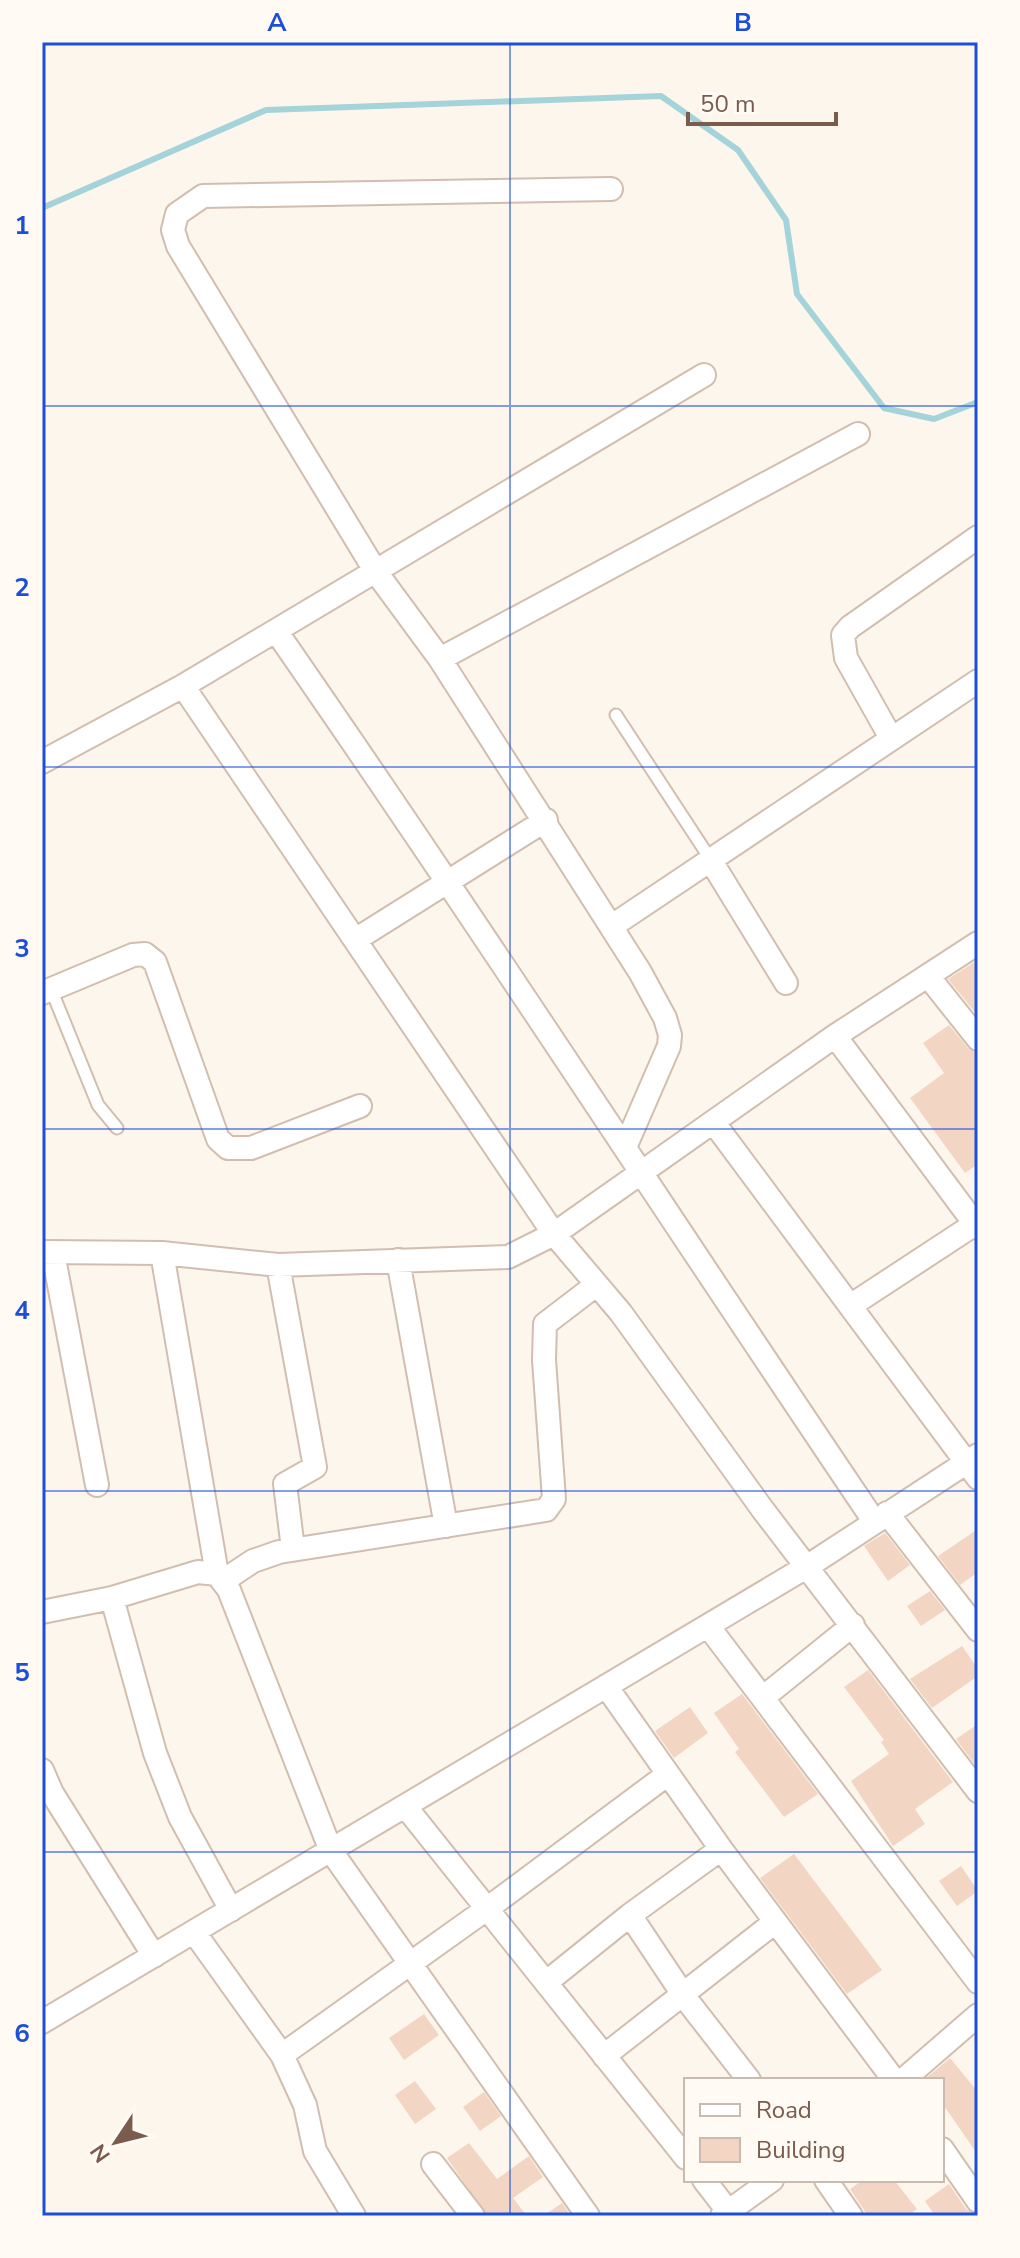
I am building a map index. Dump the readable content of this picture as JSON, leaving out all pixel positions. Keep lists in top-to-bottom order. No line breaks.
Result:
{"legend":["Road","Building"],"scale_bar":"50 m","north":"bottom left","grid":{"columns":["A","B"],"rows":["1","2","3","4","5","6"]}}
